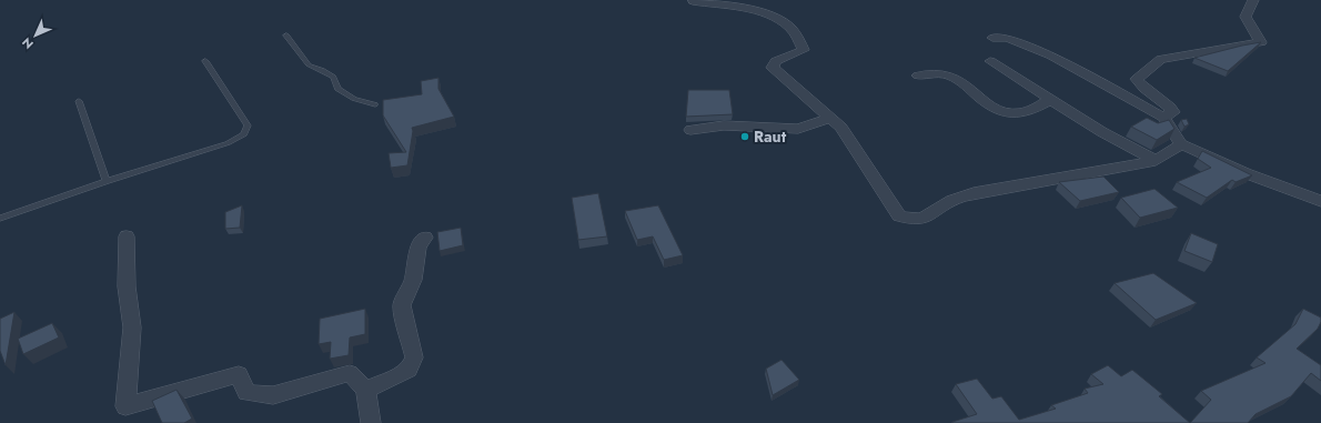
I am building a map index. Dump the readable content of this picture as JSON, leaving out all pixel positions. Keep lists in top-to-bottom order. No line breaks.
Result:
{"places":["Raut"],"north":"bottom left"}
